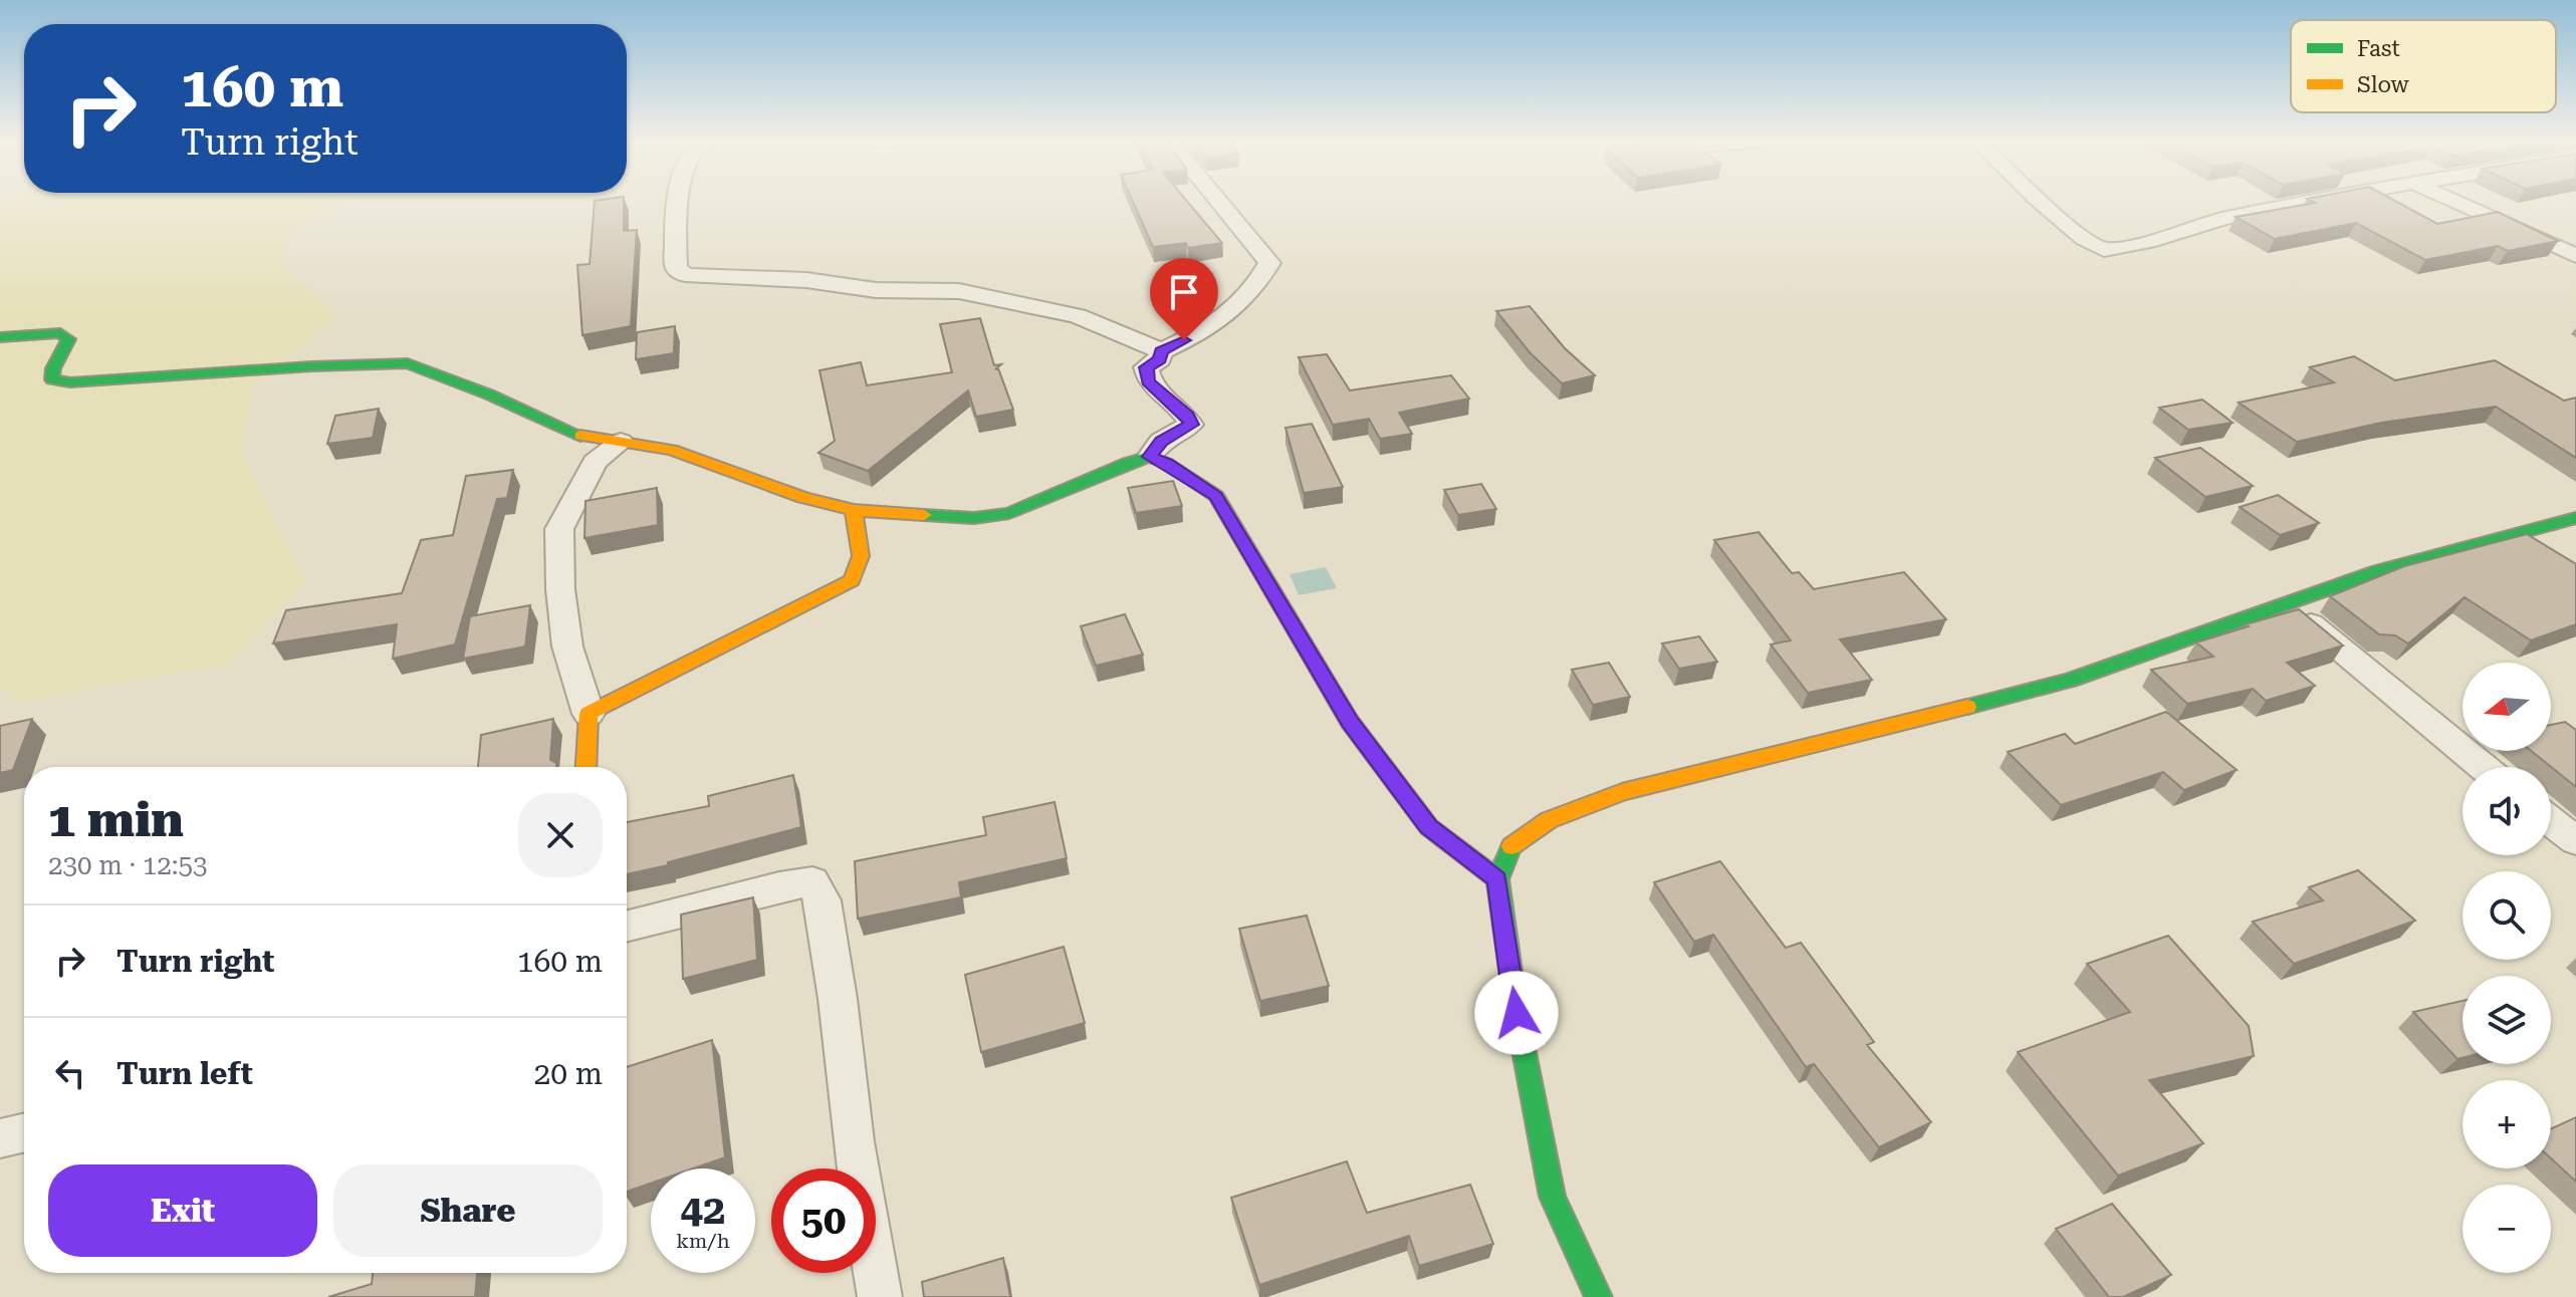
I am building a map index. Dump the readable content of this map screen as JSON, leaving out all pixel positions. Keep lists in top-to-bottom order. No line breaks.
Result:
{"legend":["Fast","Slow"],"north":"left","page":{"turn":["160 m","Turn right"],"map_buttons":["+","−"],"heading":["1 min","230 m · 12:53"],"list":[{"name":"Turn right","value":"160 m"},{"name":"Turn left","value":"20 m"}],"buttons":["Exit","Share"],"speed":"42 km/h","limit":"50"}}
